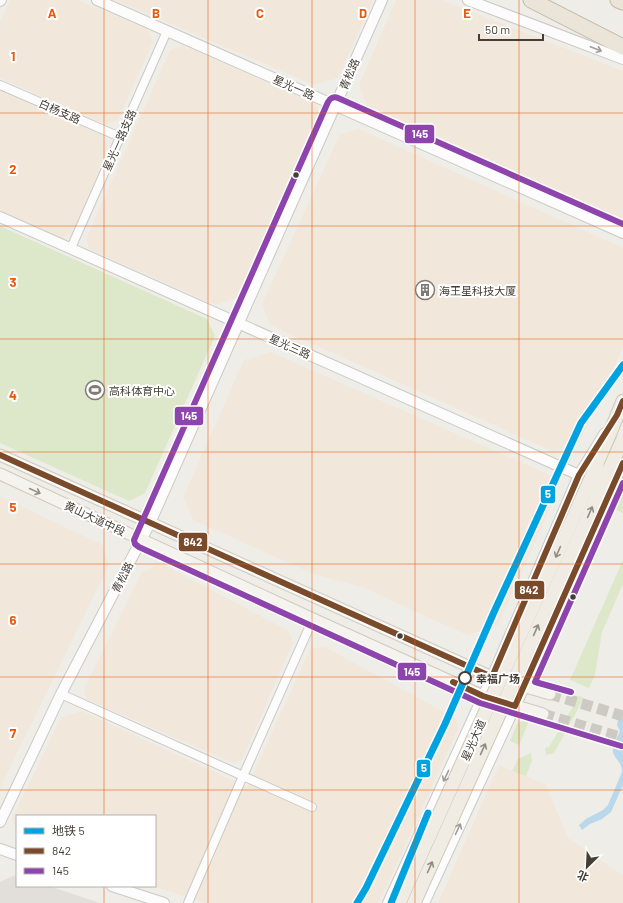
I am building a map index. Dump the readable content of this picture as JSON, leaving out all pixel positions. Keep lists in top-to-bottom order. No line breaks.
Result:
{"streets":{"main road":["黄山大道中段","星光大道"],"street":["青松路","星光一路","白杨支路","星光一路支路","星光三路"]},"crossings":[["青松路","星光一路"],["青松路","星光三路"],["青松路","黄山大道中段"],["星光一路","星光一路支路"],["白杨支路","星光一路支路"],["星光一路支路","星光三路"]],"places":{"building":["海王星科技大厦"],"sports":["高科体育中心"],"other":["幸福广场"]},"lines":["transit line 145","metro line 5","transit line 842"],"legend":["地铁 5","842","145"],"scale_bar":"50 m","north":"bottom left","grid":{"columns":["A","B","C","D","E"],"rows":["1","2","3","4","5","6","7"]}}
